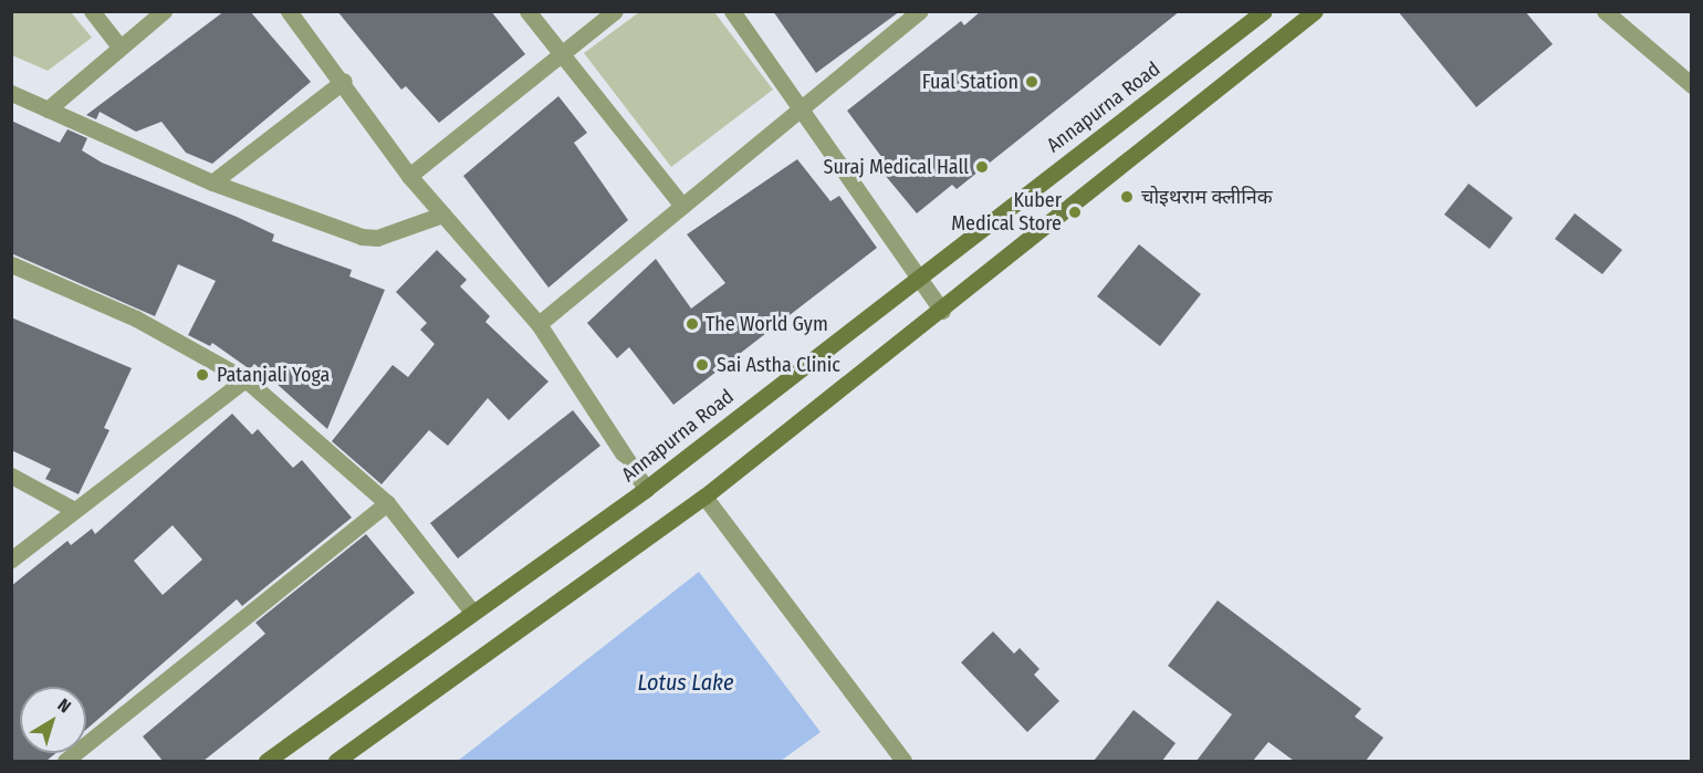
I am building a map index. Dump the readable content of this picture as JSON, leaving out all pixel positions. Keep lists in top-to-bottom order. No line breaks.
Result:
{"streets":{"main road":["Annapurna Road"]},"water":["Lotus Lake"],"places":["Fual Station","Suraj Medical Hall","चोइथराम क्लीनिक","Kuber Medical Store","The World Gym","Sai Astha Clinic","Patanjali Yoga"],"north":"top right"}
